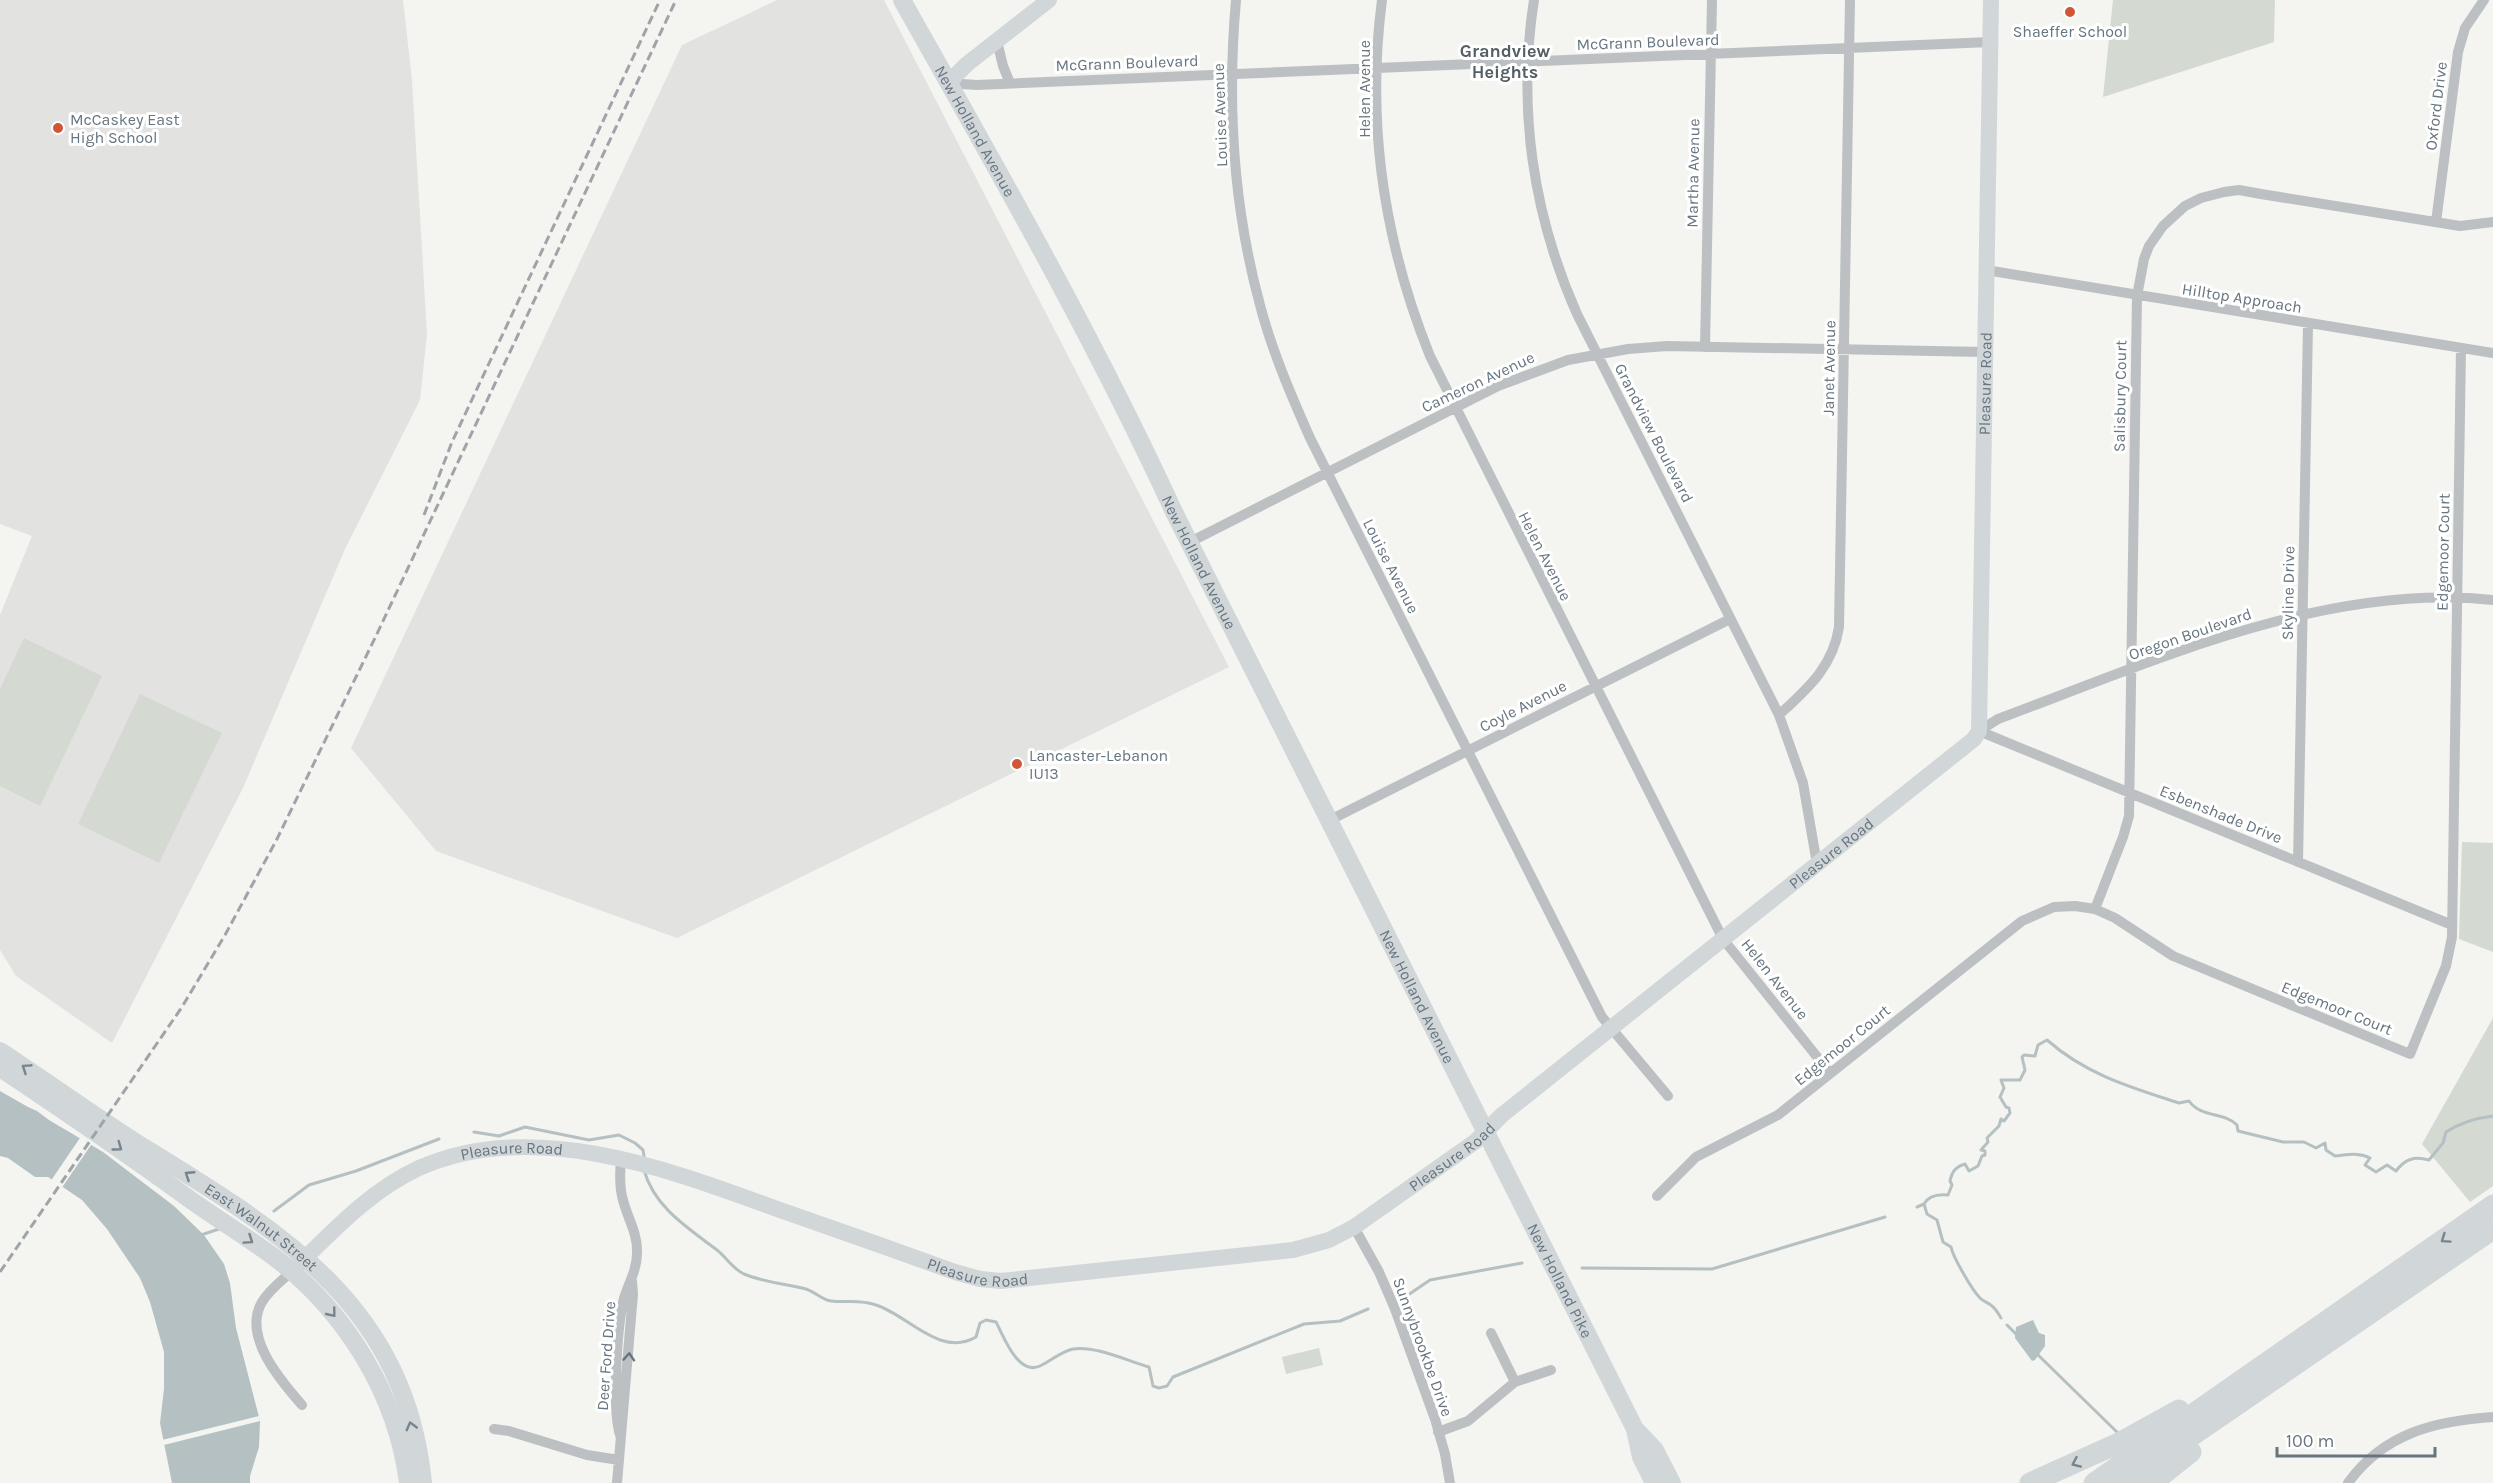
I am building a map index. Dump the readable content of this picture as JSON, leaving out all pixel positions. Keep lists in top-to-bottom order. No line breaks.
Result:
{"streets":{"main road":["New Holland Avenue","East Walnut Street","New Holland Pike"],"street":["McGrann Boulevard","Helen Avenue","Oxford Drive","Louise Avenue","Martha Avenue","Hilltop Approach","Janet Avenue","Cameron Avenue","Pleasure Road","Salisbury Court","Grandview Boulevard","Edgemoor Court","Skyline Drive","Oregon Boulevard","Coyle Avenue","Esbenshade Drive","Sunnybrookbe Drive","Deer Ford Drive"]},"crossings":[["McGrann Boulevard","Helen Avenue"],["McGrann Boulevard","Louise Avenue"],["McGrann Boulevard","New Holland Avenue"],["McGrann Boulevard","Martha Avenue"],["McGrann Boulevard","Janet Avenue"],["McGrann Boulevard","Pleasure Road"],["McGrann Boulevard","Grandview Boulevard"],["Helen Avenue","Cameron Avenue"],["Helen Avenue","Pleasure Road"],["Helen Avenue","Edgemoor Court"],["Helen Avenue","Coyle Avenue"],["Oxford Drive","Salisbury Court"],["Louise Avenue","Cameron Avenue"],["Louise Avenue","Pleasure Road"],["Louise Avenue","Coyle Avenue"],["New Holland Avenue","Cameron Avenue"],["New Holland Avenue","Pleasure Road"],["New Holland Avenue","Coyle Avenue"],["New Holland Avenue","New Holland Pike"],["Martha Avenue","Cameron Avenue"],["Hilltop Approach","Pleasure Road"],["Hilltop Approach","Salisbury Court"],["Hilltop Approach","Edgemoor Court"],["Hilltop Approach","Skyline Drive"],["Janet Avenue","Cameron Avenue"],["Janet Avenue","Grandview Boulevard"],["Cameron Avenue","Pleasure Road"],["Cameron Avenue","Grandview Boulevard"],["Pleasure Road","Grandview Boulevard"],["Pleasure Road","Oregon Boulevard"],["Pleasure Road","Esbenshade Drive"],["Pleasure Road","East Walnut Street"],["Pleasure Road","New Holland Pike"],["Pleasure Road","Sunnybrookbe Drive"],["Pleasure Road","Deer Ford Drive"],["Salisbury Court","Edgemoor Court"],["Salisbury Court","Oregon Boulevard"],["Salisbury Court","Esbenshade Drive"],["Grandview Boulevard","Coyle Avenue"],["Edgemoor Court","Oregon Boulevard"],["Edgemoor Court","Esbenshade Drive"],["Skyline Drive","Oregon Boulevard"],["Skyline Drive","Esbenshade Drive"],["Oregon Boulevard","Esbenshade Drive"]],"districts":["Grandview Heights"],"places":["Shaeffer School","McCaskey East High School","Lancaster-Lebanon IU13"],"scale_bar":"100 m"}
